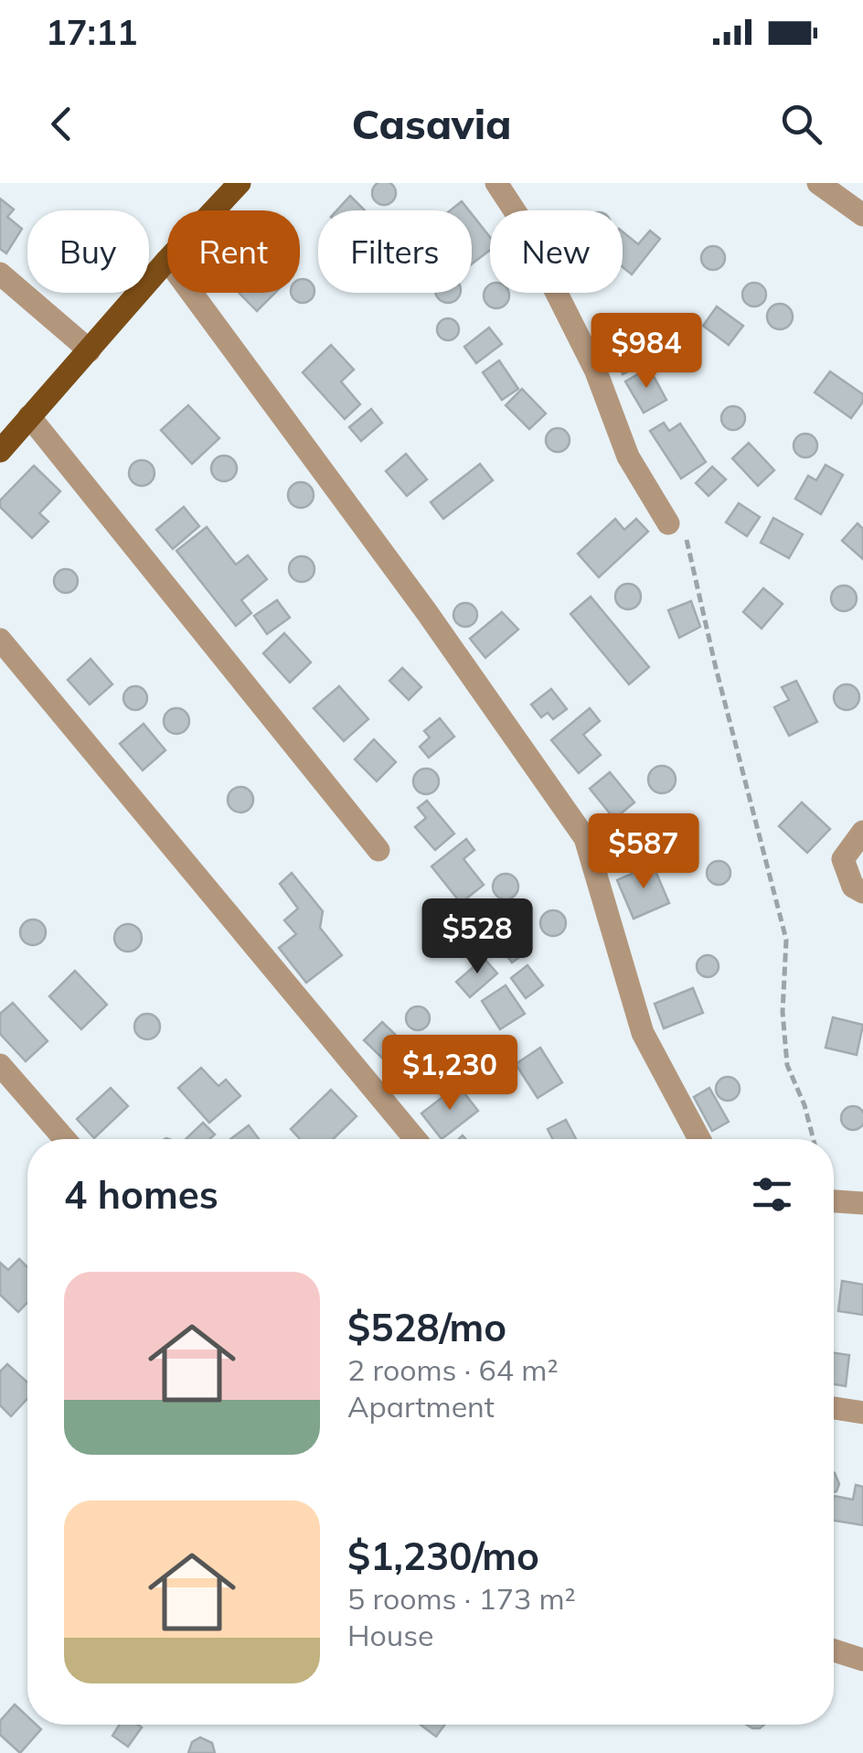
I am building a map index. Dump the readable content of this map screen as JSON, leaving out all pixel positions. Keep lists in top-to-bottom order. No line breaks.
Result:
{"page":{"status":"17:11","header":"Casavia","chip":["Buy","Rent","Filters","New"],"price":["$984","$587","$528","$1,230"],"heading":"4 homes","list":[{"name":"$528/mo","note":"2 rooms · 64 m² · Apartment"},{"name":"$1,230/mo","note":"5 rooms · 173 m² · House"}]}}
